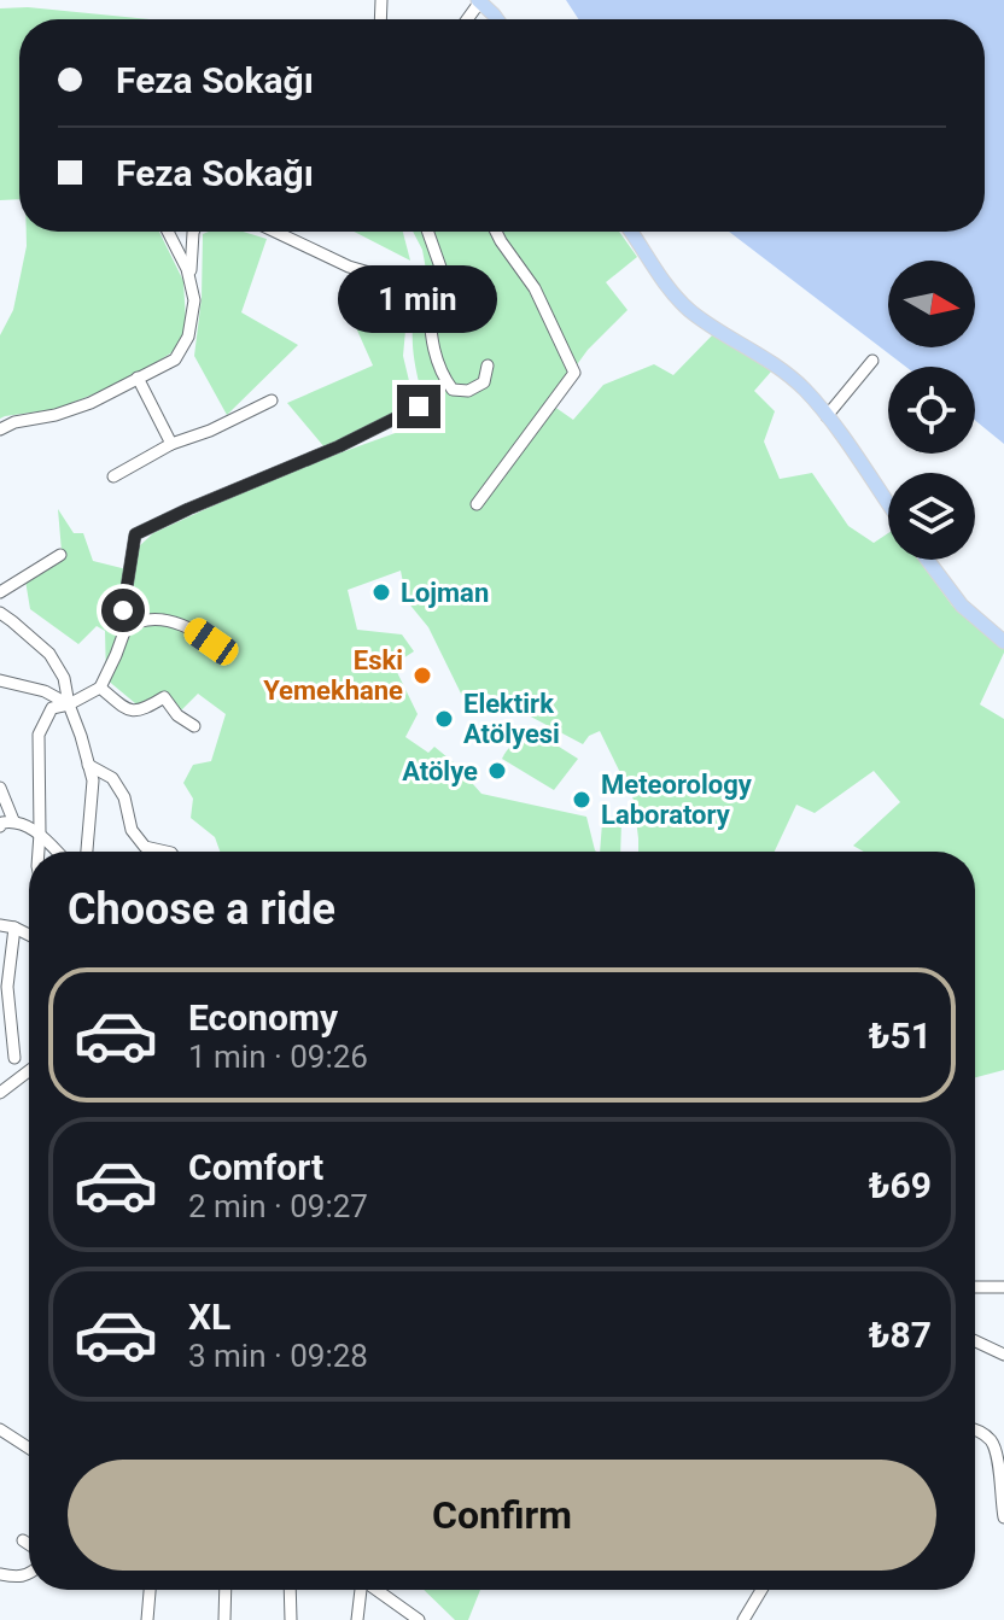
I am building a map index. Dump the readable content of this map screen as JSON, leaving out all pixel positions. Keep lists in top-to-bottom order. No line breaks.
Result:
{"places":["Lojman","Eski Yemekhane","Elektirk Atölyesi","Atölye","Meteorology Laboratory"],"north":"right","page":{"banner":["Feza Sokağı","Feza Sokağı"],"bubble":"1 min","heading":"Choose a ride","list":[{"name":"Economy","note":"1 min · 09:26","value":"₺51"},{"name":"Comfort","note":"2 min · 09:27","value":"₺69"},{"name":"XL","note":"3 min · 09:28","value":"₺87"}],"buttons":"Confirm"}}
